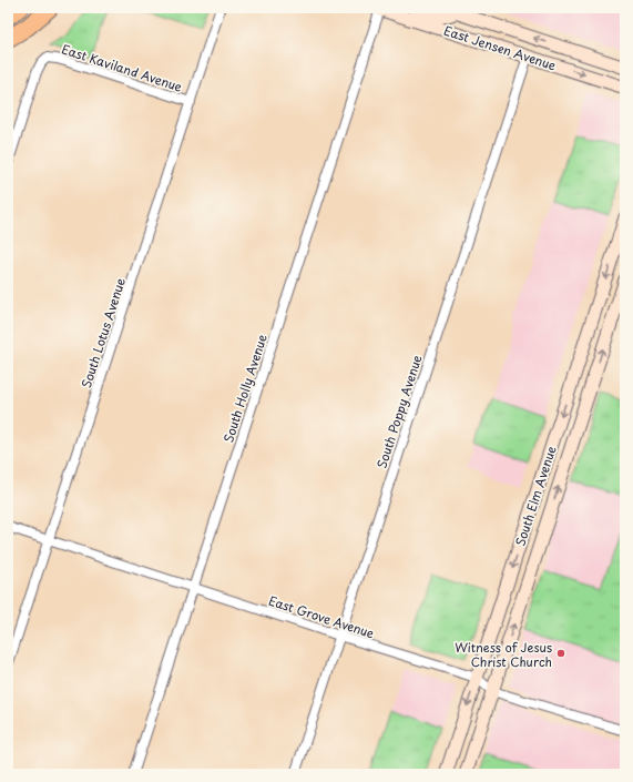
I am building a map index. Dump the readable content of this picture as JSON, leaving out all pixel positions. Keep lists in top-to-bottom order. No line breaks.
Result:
{"streets":{"main road":["East Jensen Avenue","South Elm Avenue"],"street":["East Kaviland Avenue","South Lotus Avenue","South Holly Avenue","South Poppy Avenue","East Grove Avenue"]},"crossings":[["East Jensen Avenue","South Holly Avenue"],["East Jensen Avenue","South Poppy Avenue"],["East Kaviland Avenue","South Lotus Avenue"],["South Lotus Avenue","East Grove Avenue"],["South Holly Avenue","East Grove Avenue"],["South Poppy Avenue","East Grove Avenue"],["South Elm Avenue","East Grove Avenue"]],"places":["Witness of Jesus Christ Church"]}
